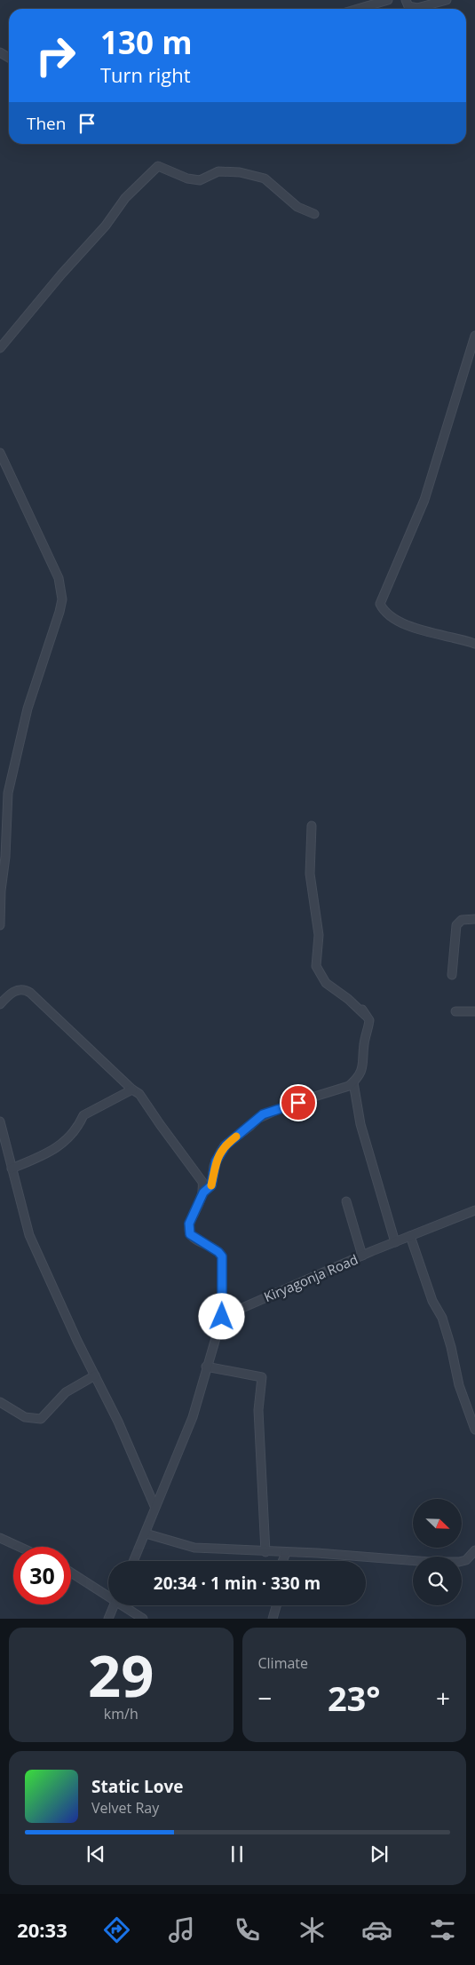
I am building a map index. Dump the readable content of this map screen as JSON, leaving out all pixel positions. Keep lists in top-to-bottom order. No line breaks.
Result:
{"streets":{"street":["Kiryagonja Road"]},"north":"bottom right","page":{"turn":["130 m","Turn right"],"then":"Then","limit":"30","trip":"20:34 · 1 min · 330 m","tile":[["29","km/h"],"Climate"],"heat":["−","23°","+"],"song":["Static Love","Velvet Ray"],"tabs":"20:33"}}
